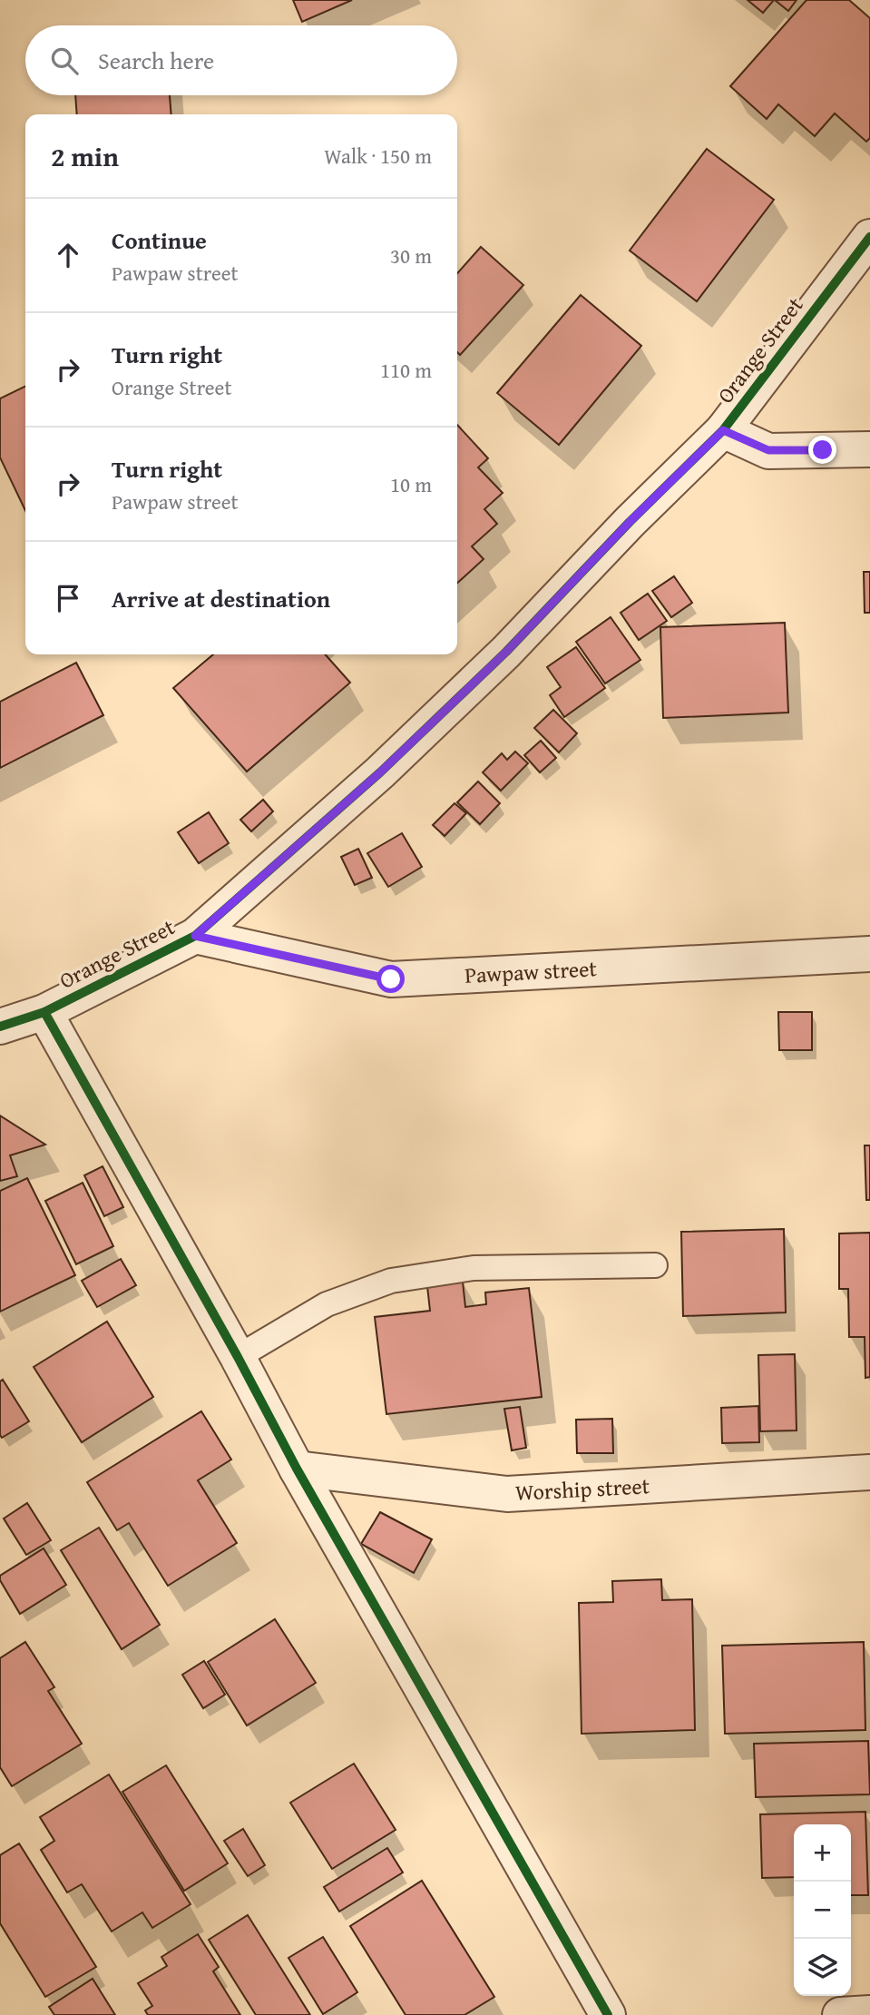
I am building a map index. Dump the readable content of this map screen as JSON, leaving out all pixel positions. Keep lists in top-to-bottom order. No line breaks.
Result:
{"streets":{"street":["Orange Street","Pawpaw street","Worship street"]},"crossings":[["Orange Street","Pawpaw street"]],"page":{"search":"Search here","heading":["2 min","Walk · 150 m"],"list":[["Continue","Pawpaw street","30 m"],["Turn right","Orange Street","110 m"],["Turn right","Pawpaw street","10 m"],"Arrive at destination"],"map_buttons":["+","−"]}}
